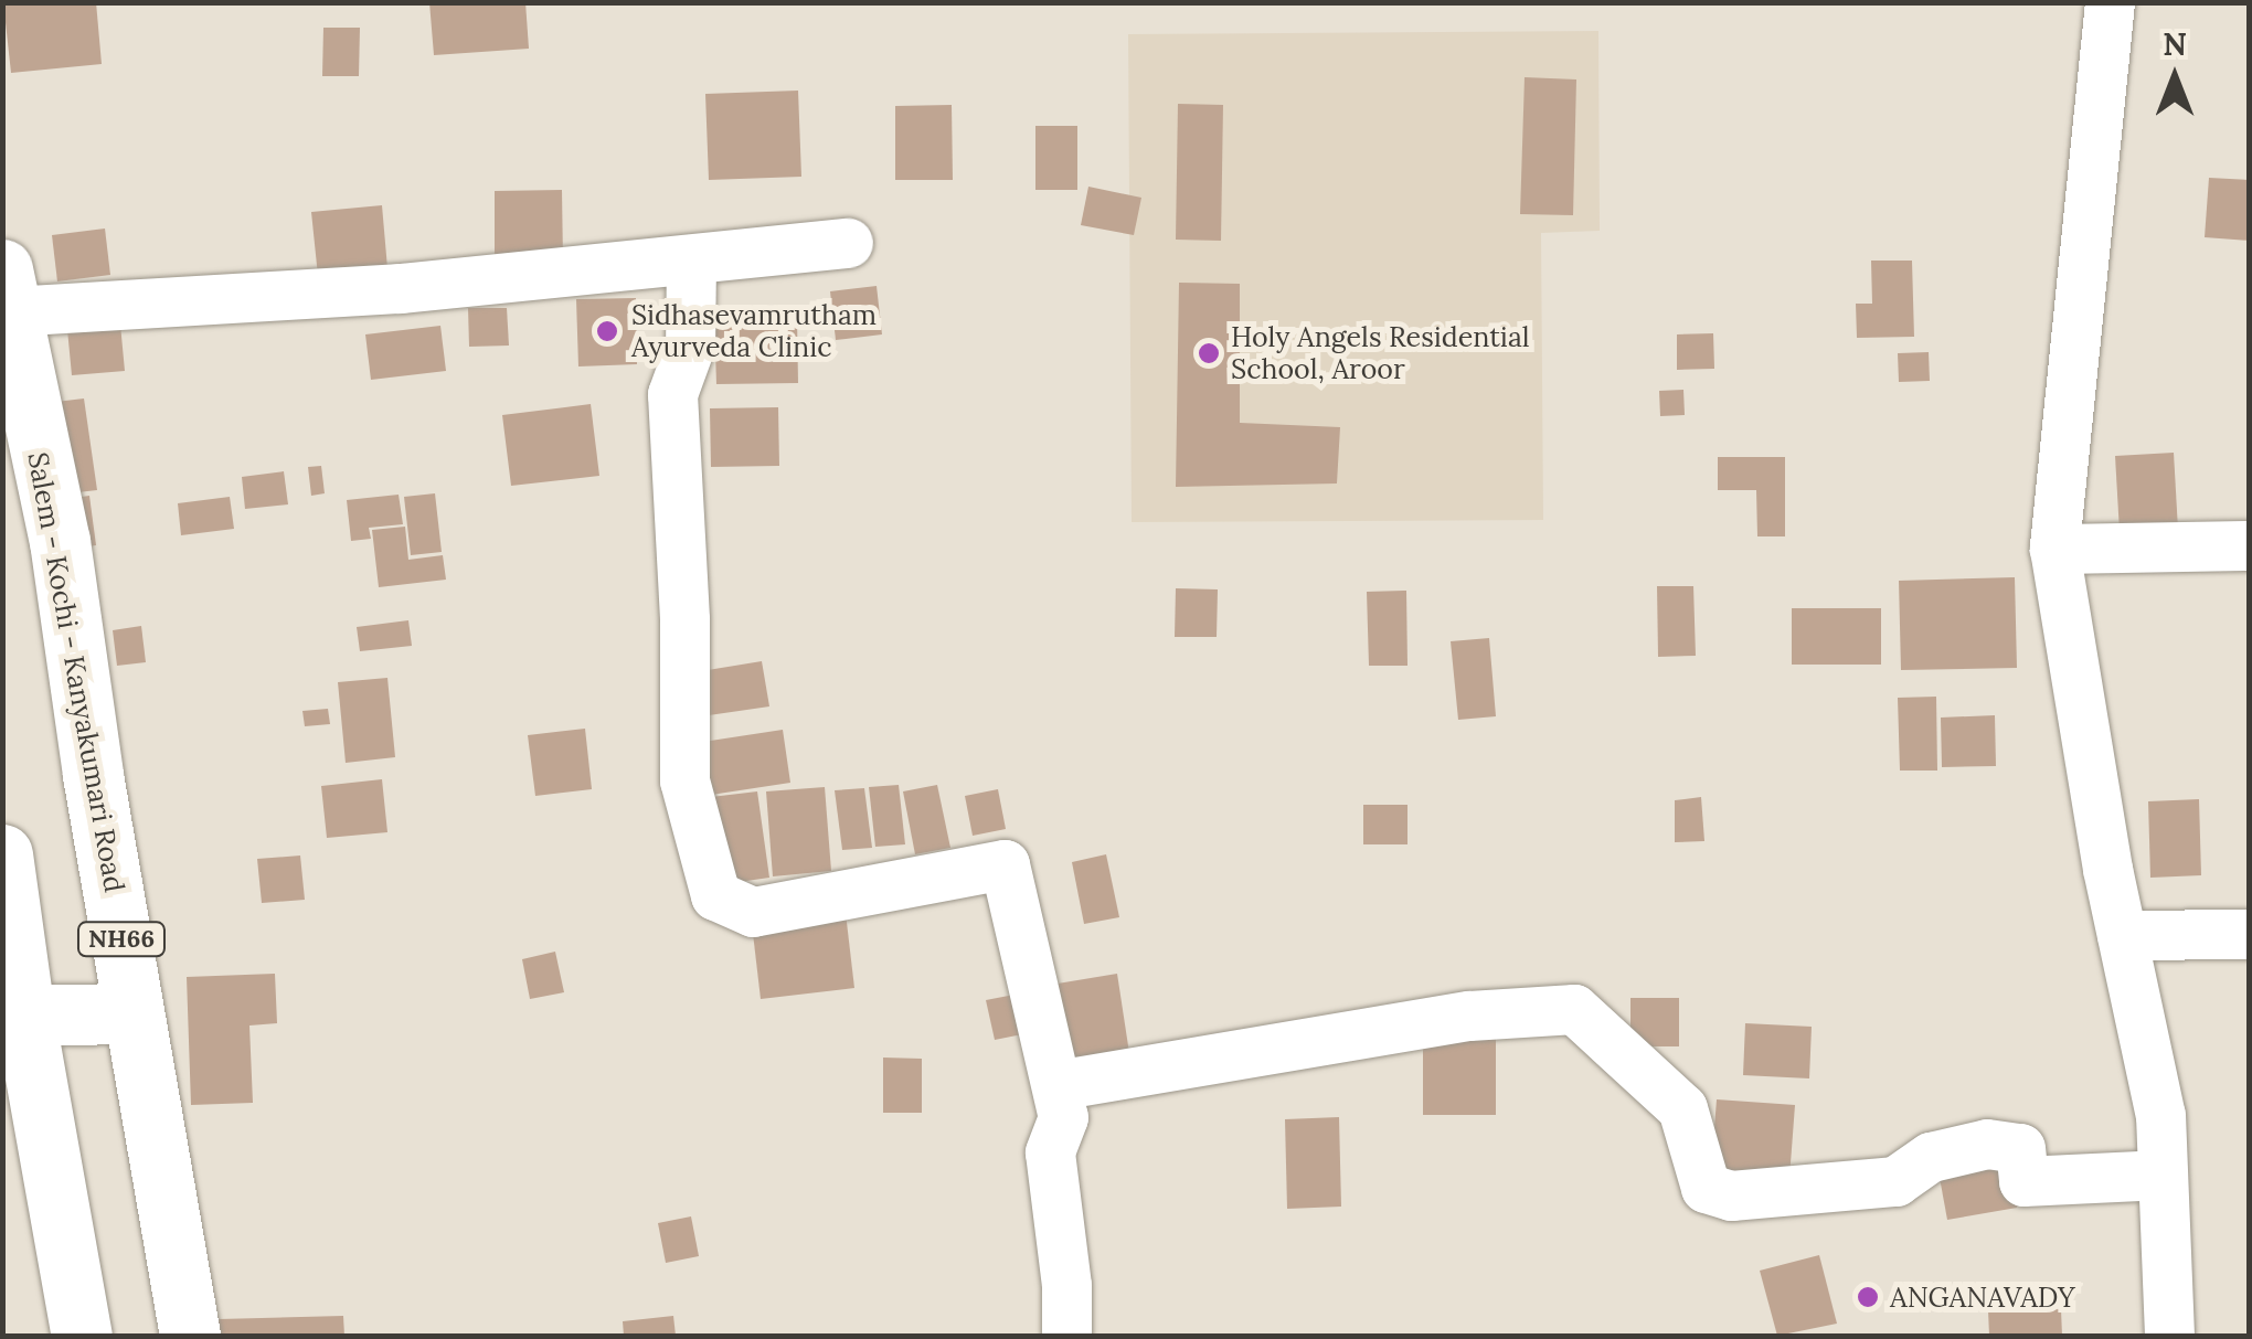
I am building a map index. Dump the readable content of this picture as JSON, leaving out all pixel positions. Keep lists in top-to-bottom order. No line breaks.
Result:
{"streets":{"main road":["Salem - Kochi - Kanyakumari Road","NH66"]},"places":["Sidhasevamrutham Ayurveda Clinic","Holy Angels Residential School, Aroor","ANGANAVADY"],"north":"top"}
